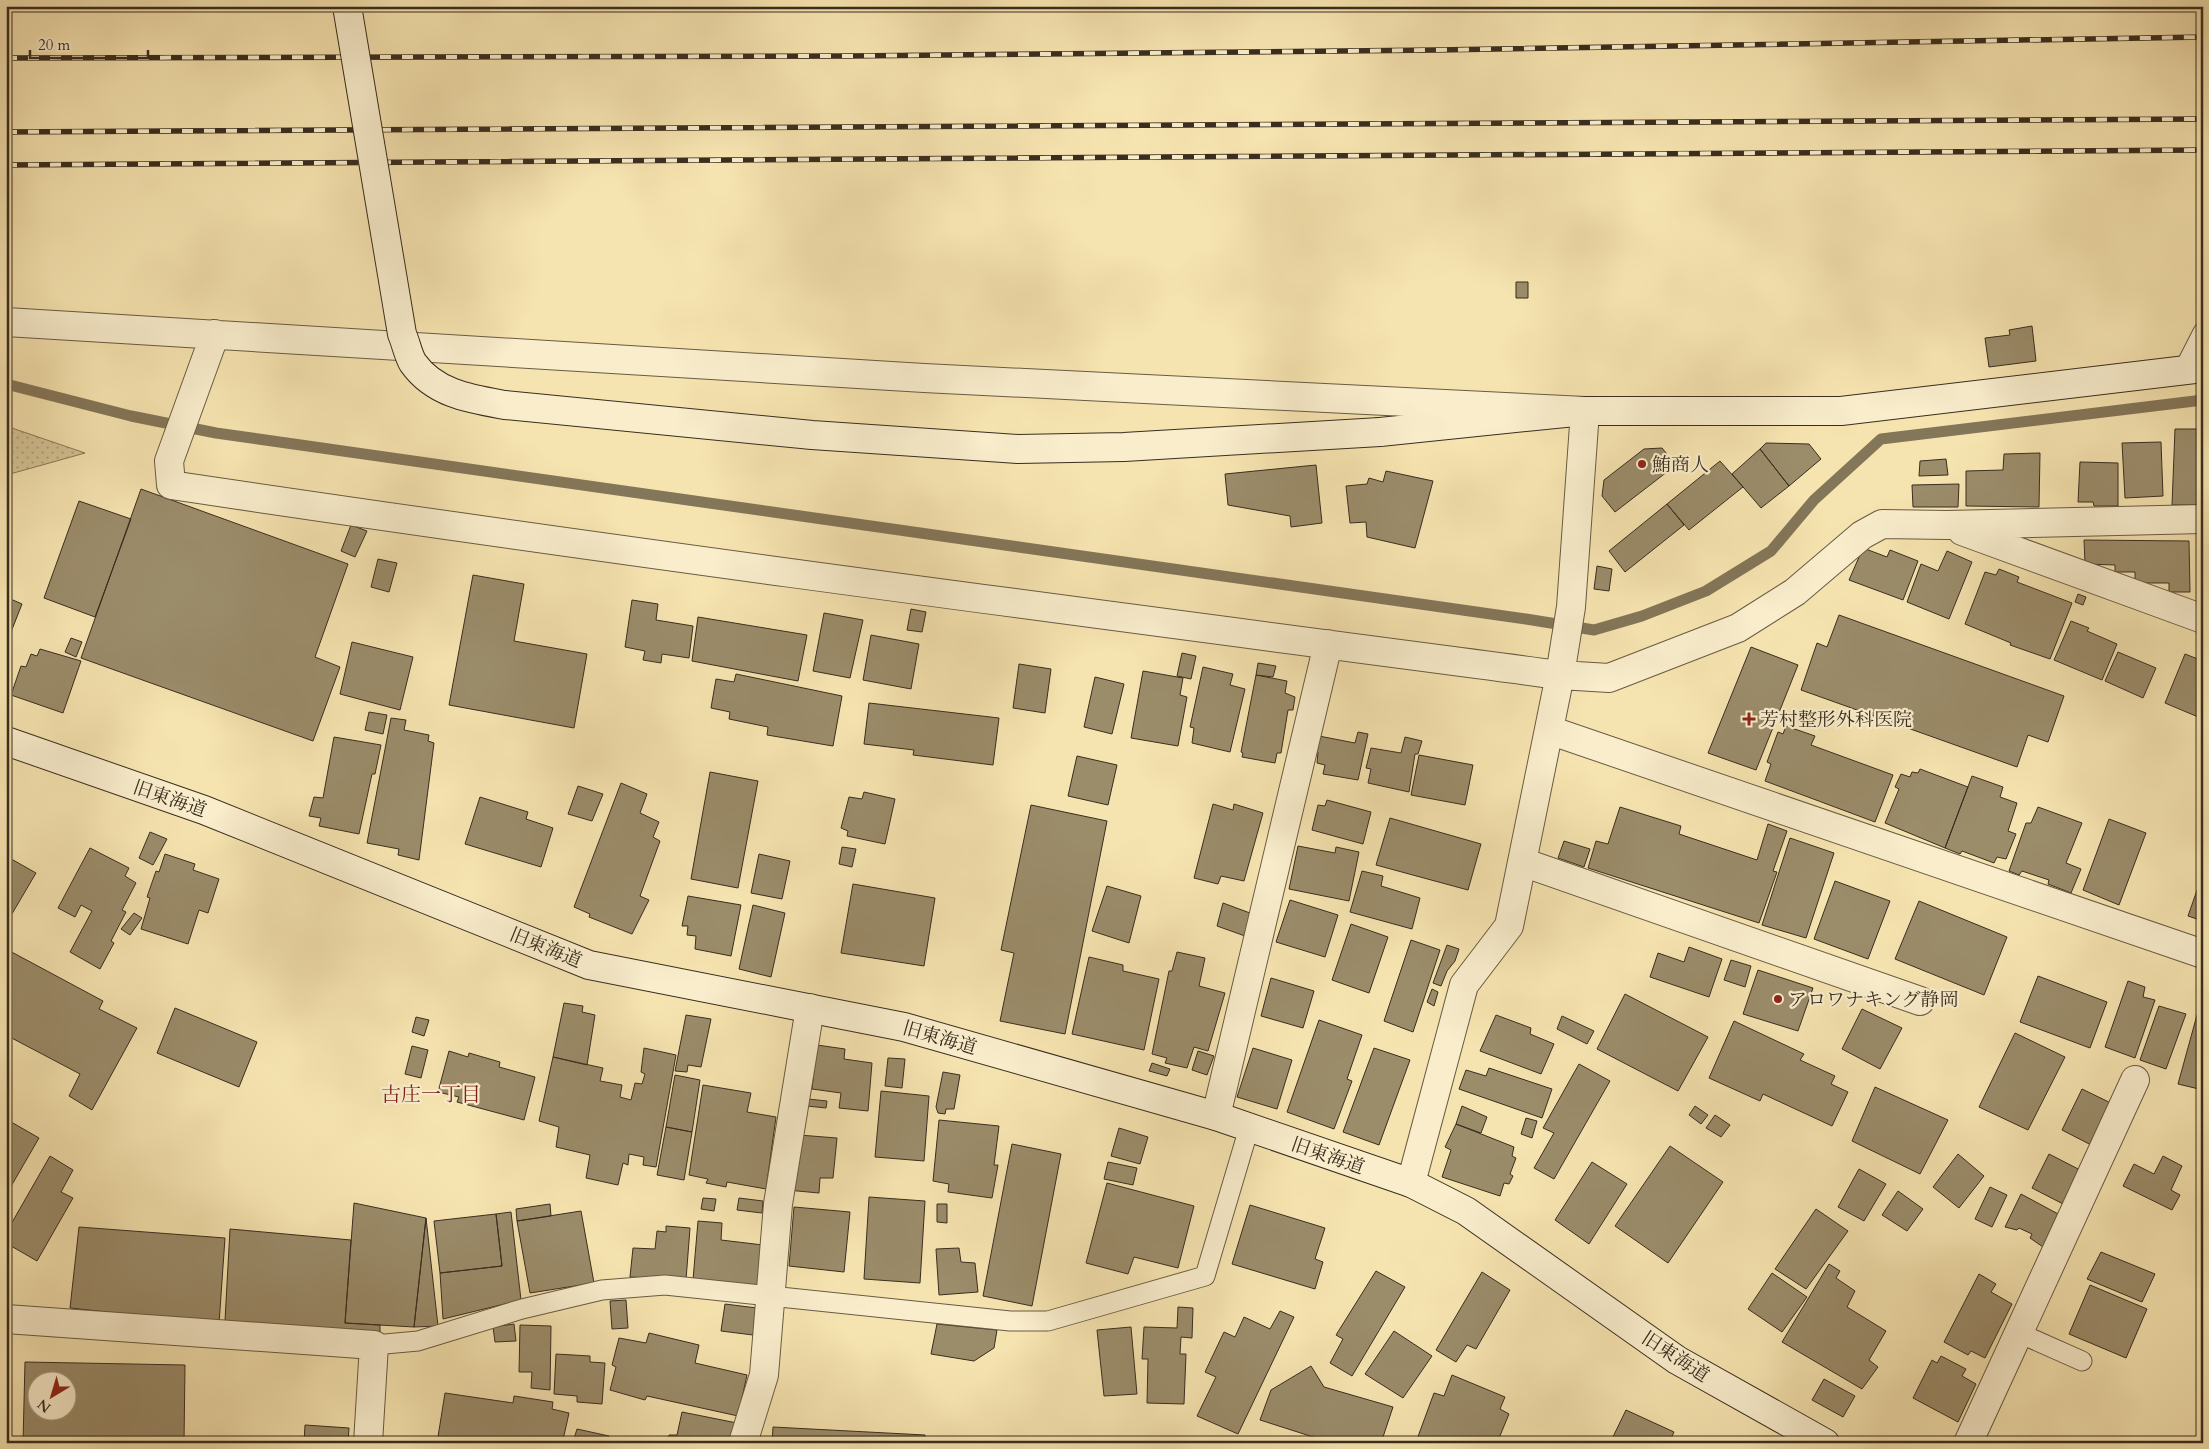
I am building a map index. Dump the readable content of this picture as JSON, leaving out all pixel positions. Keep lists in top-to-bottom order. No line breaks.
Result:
{"streets":{"street":["旧東海道"]},"districts":["古庄一丁目"],"places":{"other":["鮪商人","アロワナキング静岡"],"health":["芳村整形外科医院"]},"scale_bar":"20 m","north":"bottom left"}
